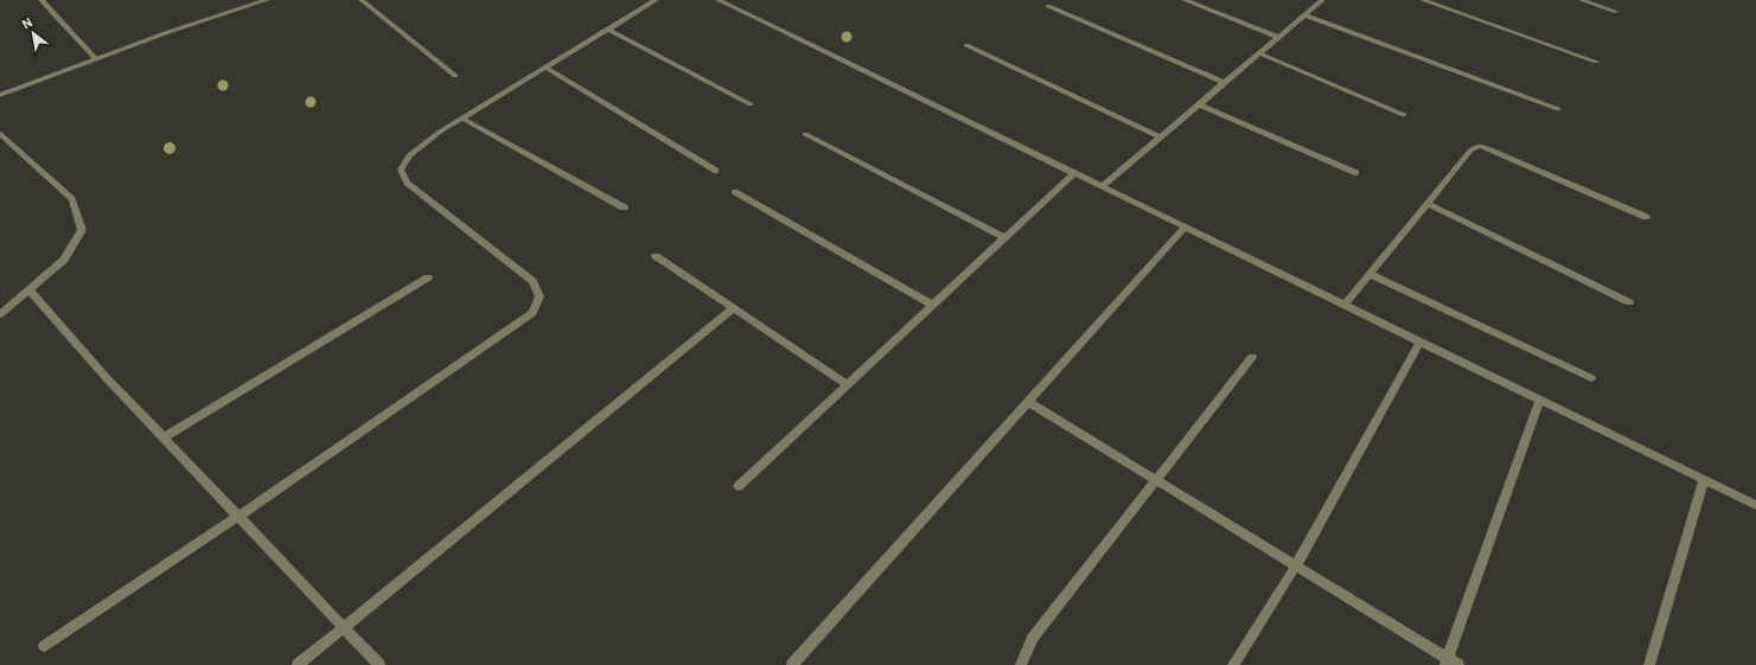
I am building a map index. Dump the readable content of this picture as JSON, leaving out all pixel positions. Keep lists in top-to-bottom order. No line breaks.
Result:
{"north":"top left"}
